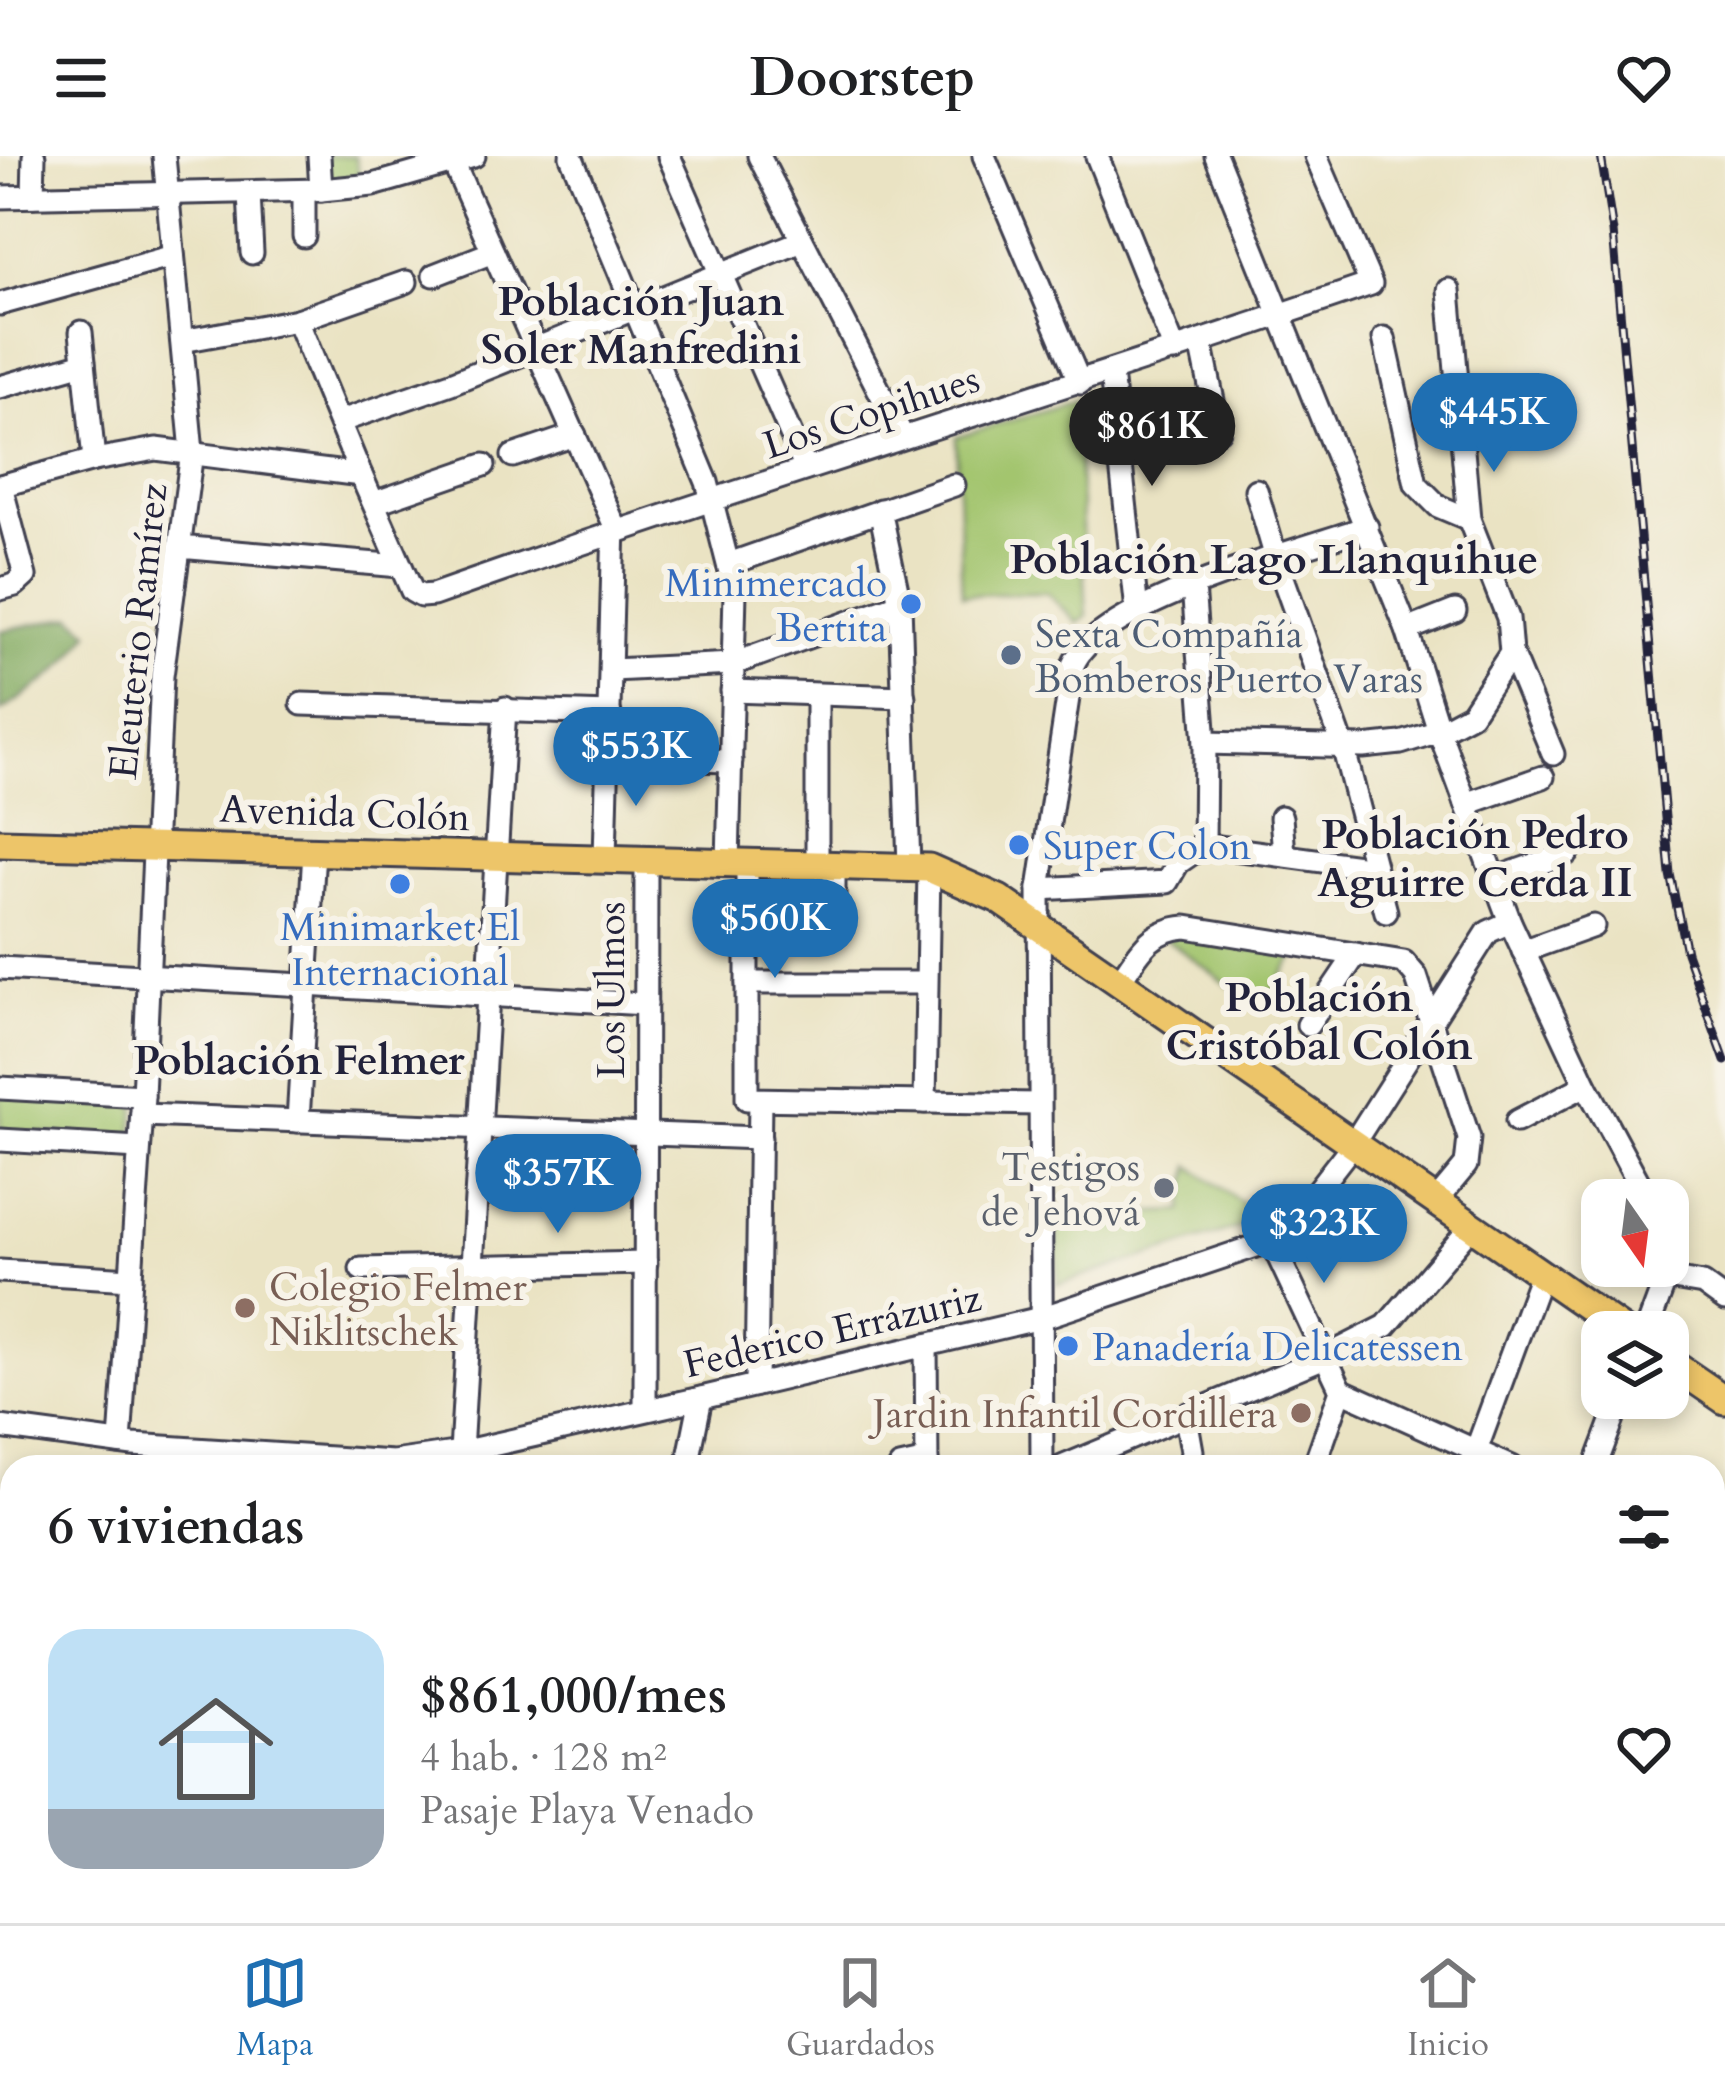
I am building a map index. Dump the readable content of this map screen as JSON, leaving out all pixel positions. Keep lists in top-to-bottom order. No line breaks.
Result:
{"streets":{"main road":["Avenida Colón"],"street":["Los Copihues","Eleuterio Ramírez","Los Ulmos","Federico Errázuriz"]},"crossings":[["Eleuterio Ramírez","Avenida Colón"],["Eleuterio Ramírez","Federico Errázuriz"],["Avenida Colón","Los Ulmos"],["Avenida Colón","Federico Errázuriz"],["Los Ulmos","Federico Errázuriz"]],"districts":["Población Juan Soler Manfredini","Población Lago Llanquihue","Población Pedro Aguirre Cerda II","Población Cristóbal Colón","Población Felmer"],"places":["Minimercado Bertita","Sexta Compañía Bomberos Puerto Varas","Super Colon","Minimarket El Internacional","Testigos de Jehová","Colegio Felmer Niklitschek","Panadería Delicatessen","Jardin Infantil Cordillera"],"north":"bottom","page":{"header":"Doorstep","price":["$445K","$861K","$553K","$560K","$357K","$323K"],"heading":"6 viviendas","list":[{"name":"$861,000/mes","note":"4 hab. · 128 m² · Pasaje Playa Venado"}],"tabs":["Mapa","Guardados","Inicio"]}}
